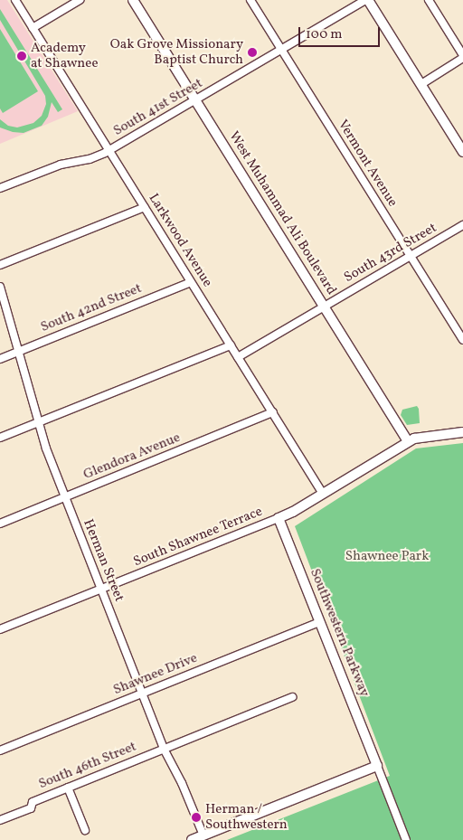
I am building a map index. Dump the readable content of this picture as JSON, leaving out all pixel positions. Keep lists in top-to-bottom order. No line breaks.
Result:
{"streets":{"street":["South 41st Street","Vermont Avenue","West Muhammad Ali Boulevard","Larkwood Avenue","South 43rd Street","South 42nd Street","Glendora Avenue","South Shawnee Terrace","Herman Street","Southwestern Parkway","Shawnee Drive","South 46th Street"]},"crossings":[["South 41st Street","Vermont Avenue"],["South 41st Street","West Muhammad Ali Boulevard"],["South 41st Street","Larkwood Avenue"],["Vermont Avenue","South 43rd Street"],["West Muhammad Ali Boulevard","South 43rd Street"],["Larkwood Avenue","South 43rd Street"],["Larkwood Avenue","South 42nd Street"],["Larkwood Avenue","Glendora Avenue"],["South 42nd Street","Herman Street"],["Glendora Avenue","Herman Street"],["South Shawnee Terrace","Herman Street"],["South Shawnee Terrace","Southwestern Parkway"],["Herman Street","Shawnee Drive"],["Herman Street","South 46th Street"],["Southwestern Parkway","Shawnee Drive"]],"parks":["Shawnee Park"],"places":["Oak Grove Missionary Baptist Church","Academy at Shawnee","Herman / Southwestern"],"scale_bar":"100 m"}
